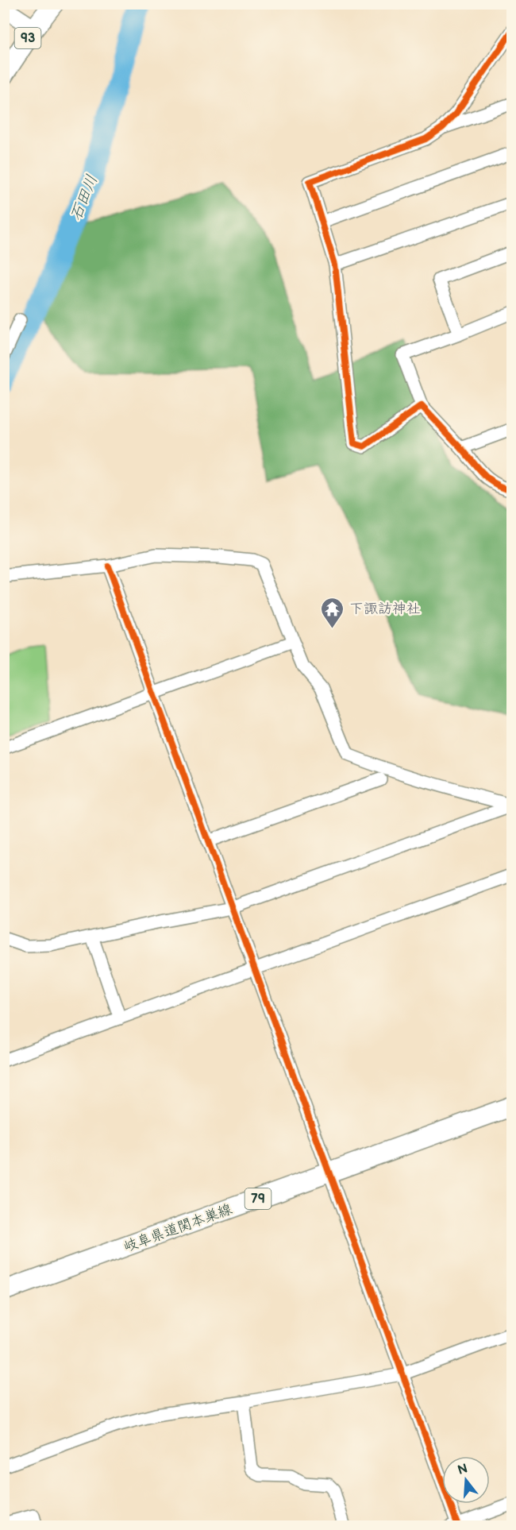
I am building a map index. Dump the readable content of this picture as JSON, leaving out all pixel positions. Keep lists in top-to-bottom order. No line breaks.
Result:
{"streets":{"main road":["93","79","岐阜県道関本巣線"]},"water":["石田川"],"places":{"temple":["下諏訪神社"]},"north":"top"}
